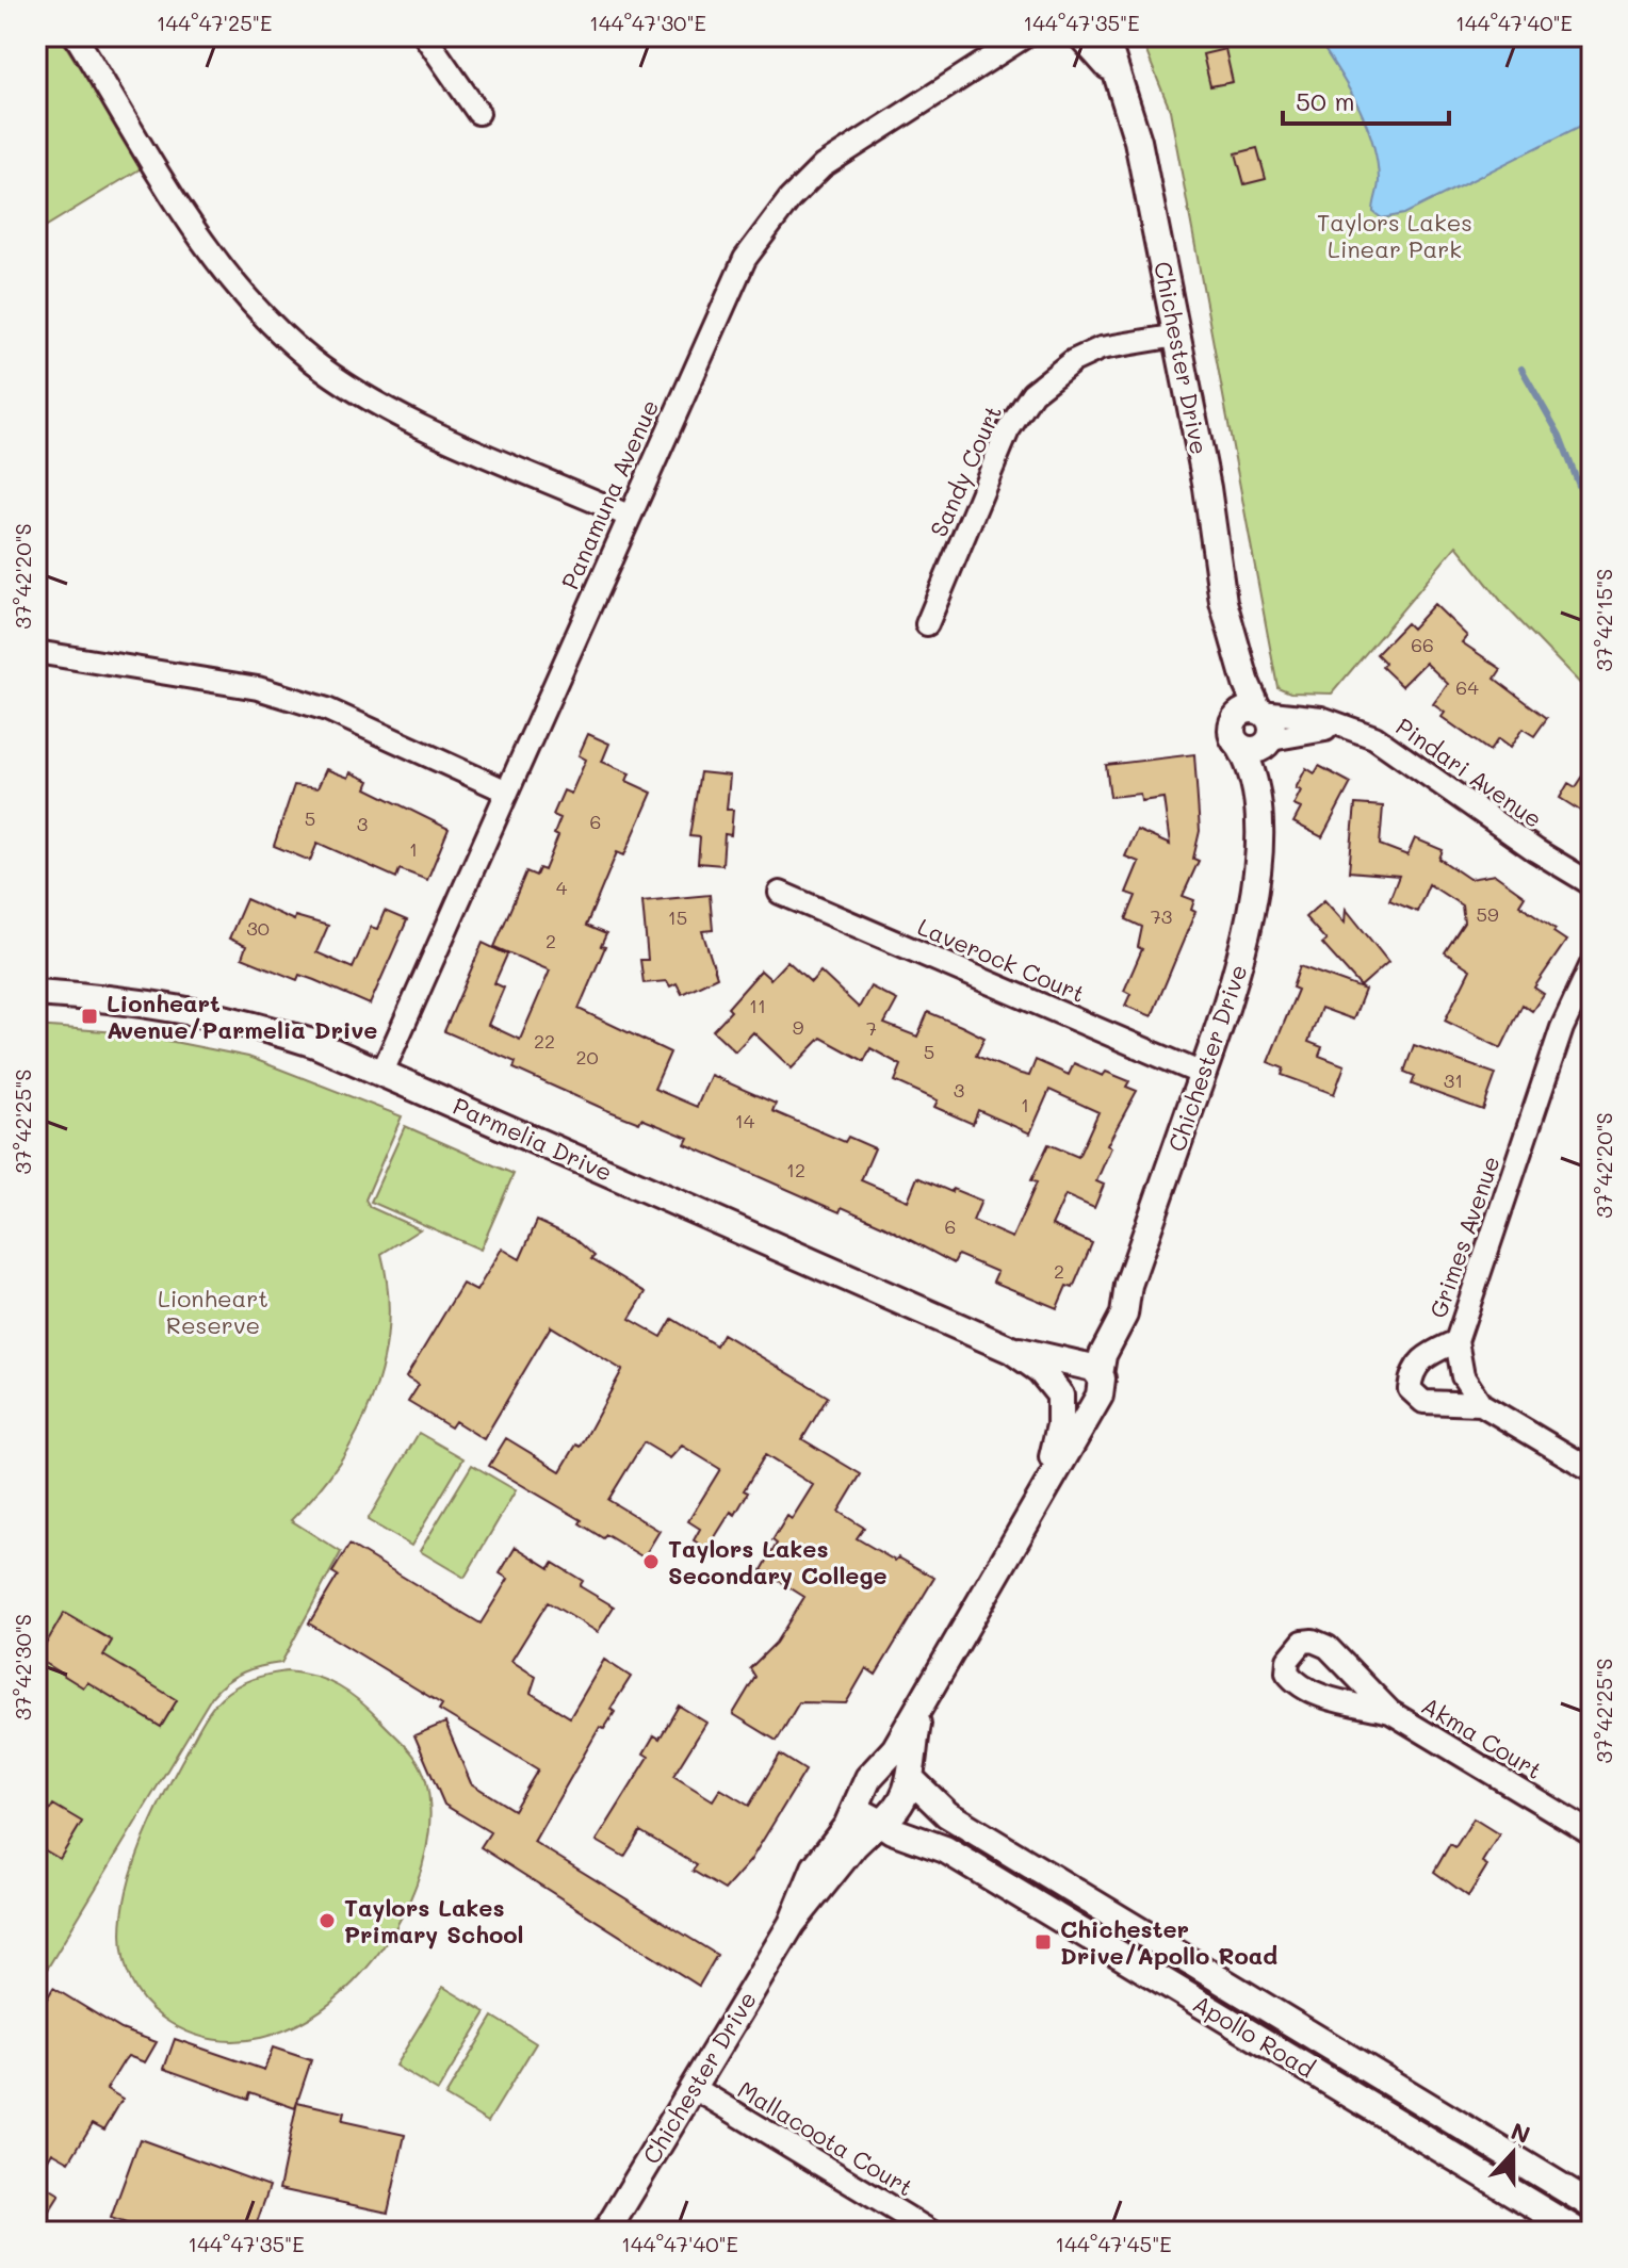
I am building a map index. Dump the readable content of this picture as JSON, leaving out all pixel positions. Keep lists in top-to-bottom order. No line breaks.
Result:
{"streets":{"street":["Chichester Drive","Sandy Court","Panamuna Avenue","Pindari Avenue","Laverock Court","Parmelia Drive","Grimes Avenue","Akma Court","Apollo Road","Mallacoota Court"]},"crossings":[["Chichester Drive","Sandy Court"],["Chichester Drive","Pindari Avenue"],["Chichester Drive","Laverock Court"],["Chichester Drive","Parmelia Drive"],["Chichester Drive","Apollo Road"],["Chichester Drive","Mallacoota Court"],["Panamuna Avenue","Parmelia Drive"]],"parks":["Taylors Lakes Linear Park","Lionheart Reserve"],"places":{"transit":["Lionheart Avenue/Parmelia Drive","Chichester Drive/Apollo Road"],"other":["Taylors Lakes Secondary College","Taylors Lakes Primary School"]},"house_numbers":["66","64","5","6","3","1","4","59","73","15","30","2","11","9","7","22","5","20","31","3","1","14","12","6","2"],"scale_bar":"50 m","north":"top","coordinates":["144°47'25\"E","144°47'30\"E","144°47'35\"E","144°47'40\"E","37°42'20\"S","37°42'15\"S","37°42'25\"S","37°42'30\"S","144°47'45\"E"]}
